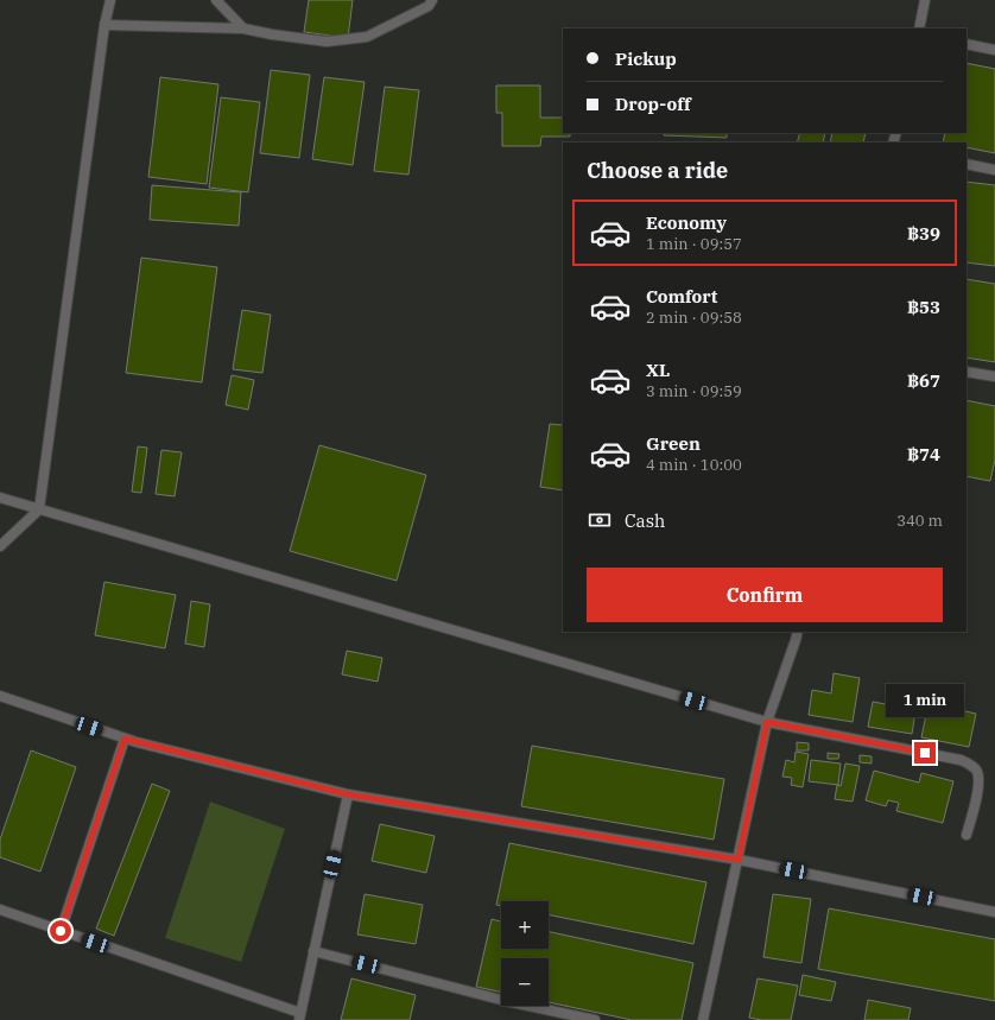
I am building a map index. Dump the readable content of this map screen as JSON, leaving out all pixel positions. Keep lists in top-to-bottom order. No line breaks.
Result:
{"page":{"banner":["Pickup","Drop-off"],"heading":"Choose a ride","list":[{"name":"Economy","note":"1 min · 09:57","value":"฿39"},{"name":"Comfort","note":"2 min · 09:58","value":"฿53"},{"name":"XL","note":"3 min · 09:59","value":"฿67"},{"name":"Green","note":"4 min · 10:00","value":"฿74"}],"pay":["Cash","340 m"],"buttons":"Confirm","bubble":"1 min","map_buttons":["+","−"]}}
